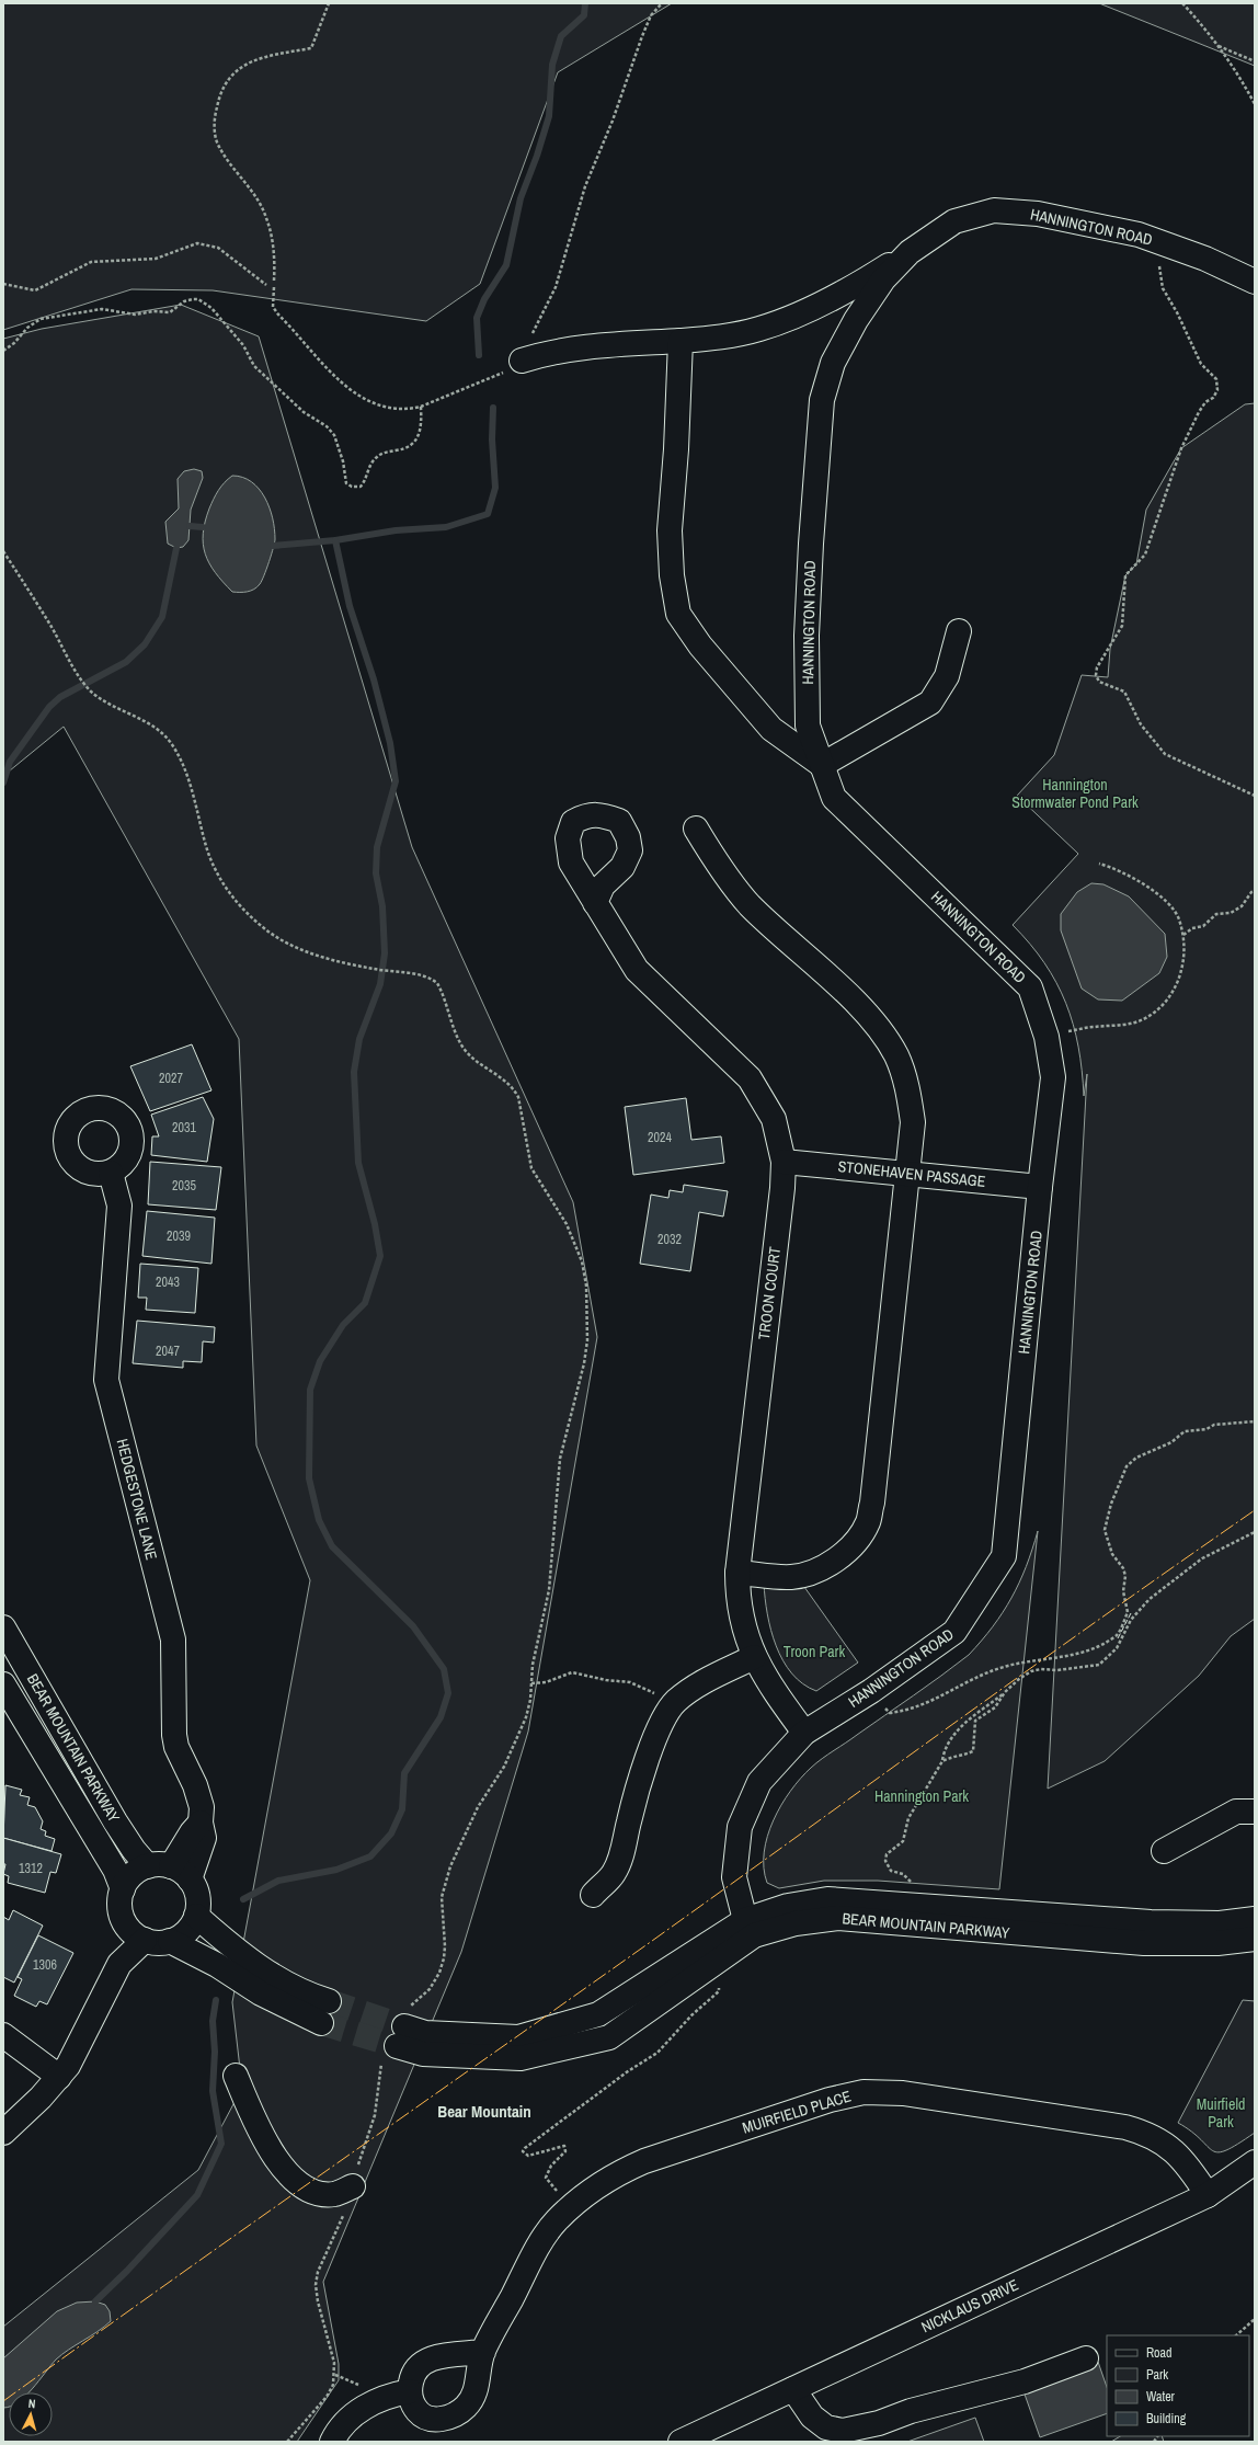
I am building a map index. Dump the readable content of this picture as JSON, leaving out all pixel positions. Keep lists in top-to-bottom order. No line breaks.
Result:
{"streets":{"street":["HANNINGTON ROAD","STONEHAVEN PASSAGE","TROON COURT","HEDGESTONE LANE","BEAR MOUNTAIN PARKWAY","MUIRFIELD PLACE","NICKLAUS DRIVE"]},"crossings":[["HANNINGTON ROAD","STONEHAVEN PASSAGE"],["HANNINGTON ROAD","TROON COURT"],["HANNINGTON ROAD","BEAR MOUNTAIN PARKWAY"],["STONEHAVEN PASSAGE","TROON COURT"],["HEDGESTONE LANE","BEAR MOUNTAIN PARKWAY"],["MUIRFIELD PLACE","NICKLAUS DRIVE"]],"districts":["Bear Mountain"],"parks":["Hannington Stormwater Pond Park","Troon Park","Hannington Park","Muirfield Park"],"house_numbers":["2027","2031","2024","2035","2039","2032","2043","2047","1312","1306"],"legend":["Road","Park","Water","Building"],"north":"top"}
